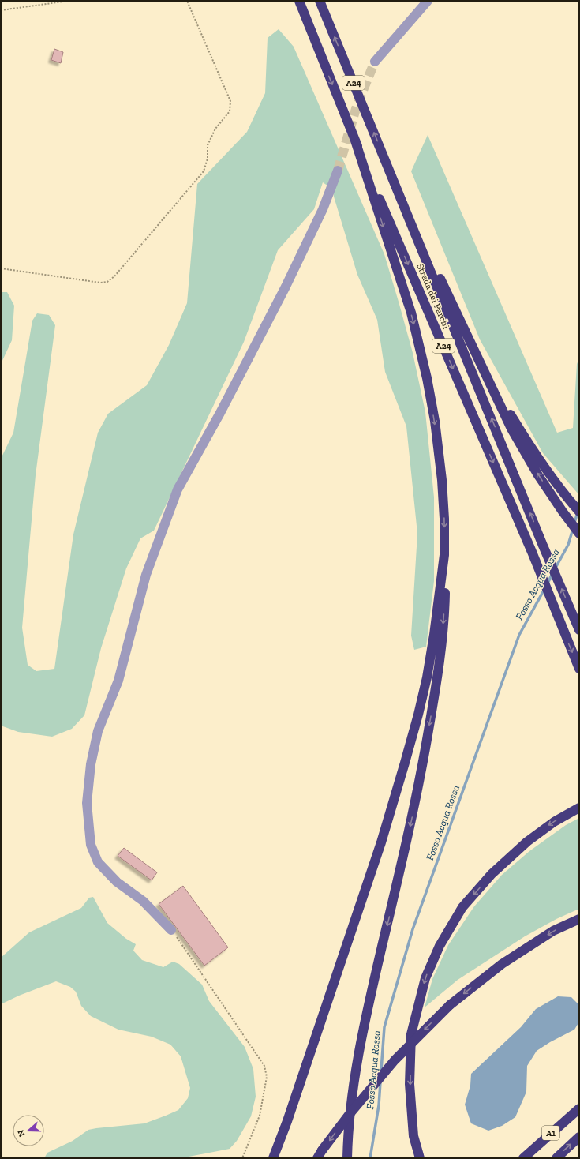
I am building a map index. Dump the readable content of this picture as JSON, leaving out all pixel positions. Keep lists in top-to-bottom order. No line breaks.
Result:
{"streets":{"highway":["A24","Strada dei Parchi","A1"]},"water":["Fosso Acqua Rossa"],"north":"left"}
